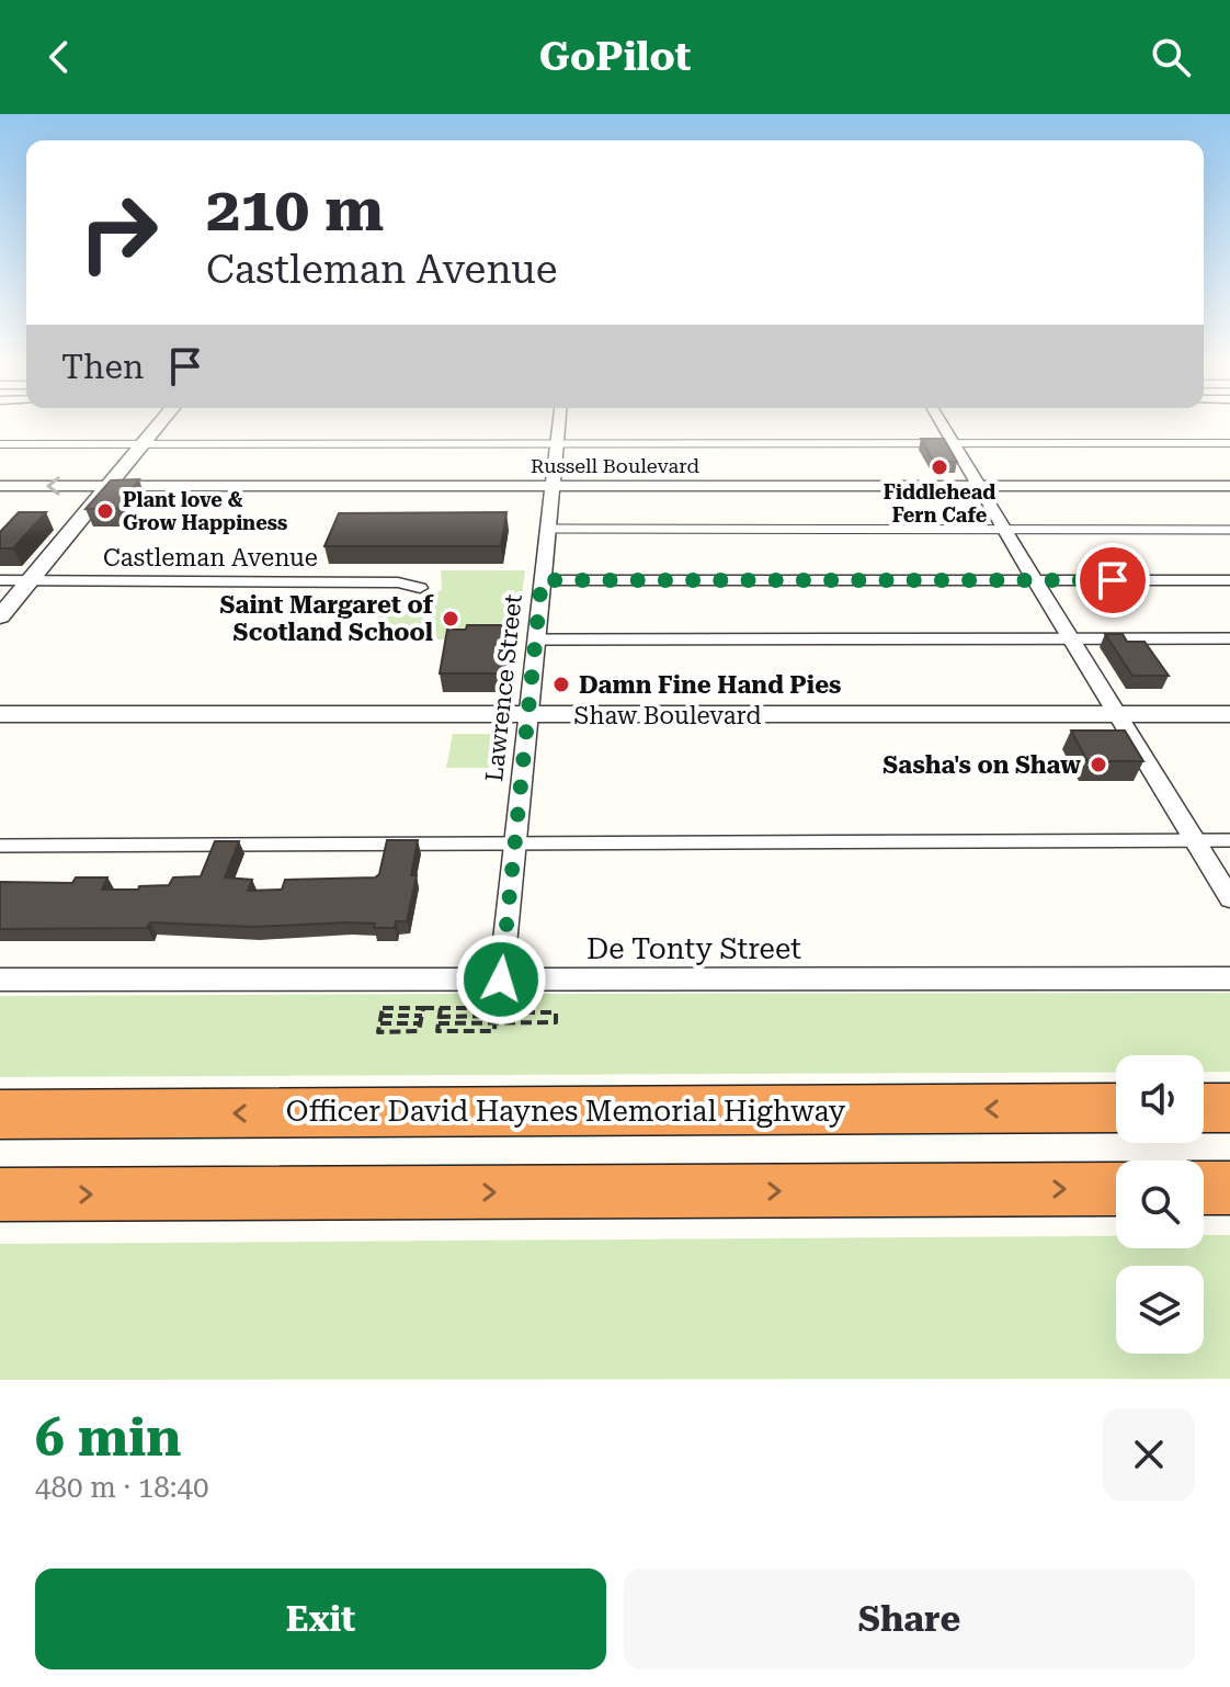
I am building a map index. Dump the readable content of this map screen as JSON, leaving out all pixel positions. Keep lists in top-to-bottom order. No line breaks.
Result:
{"streets":{"highway":["Officer David Haynes Memorial Highway"],"street":["Russell Boulevard","Castleman Avenue","Lawrence Street","Shaw Boulevard","De Tonty Street"]},"crossings":[["Russell Boulevard","Lawrence Street"],["Lawrence Street","Shaw Boulevard"],["Lawrence Street","De Tonty Street"]],"places":["Fiddlehead Fern Cafe","Plant love & Grow Happiness","Saint Margaret of Scotland School","Damn Fine Hand Pies","Sasha's on Shaw"],"page":{"header":"GoPilot","turn":["210 m","Castleman Avenue"],"then":"Then","heading":["6 min","480 m · 18:40"],"buttons":["Exit","Share"]}}
